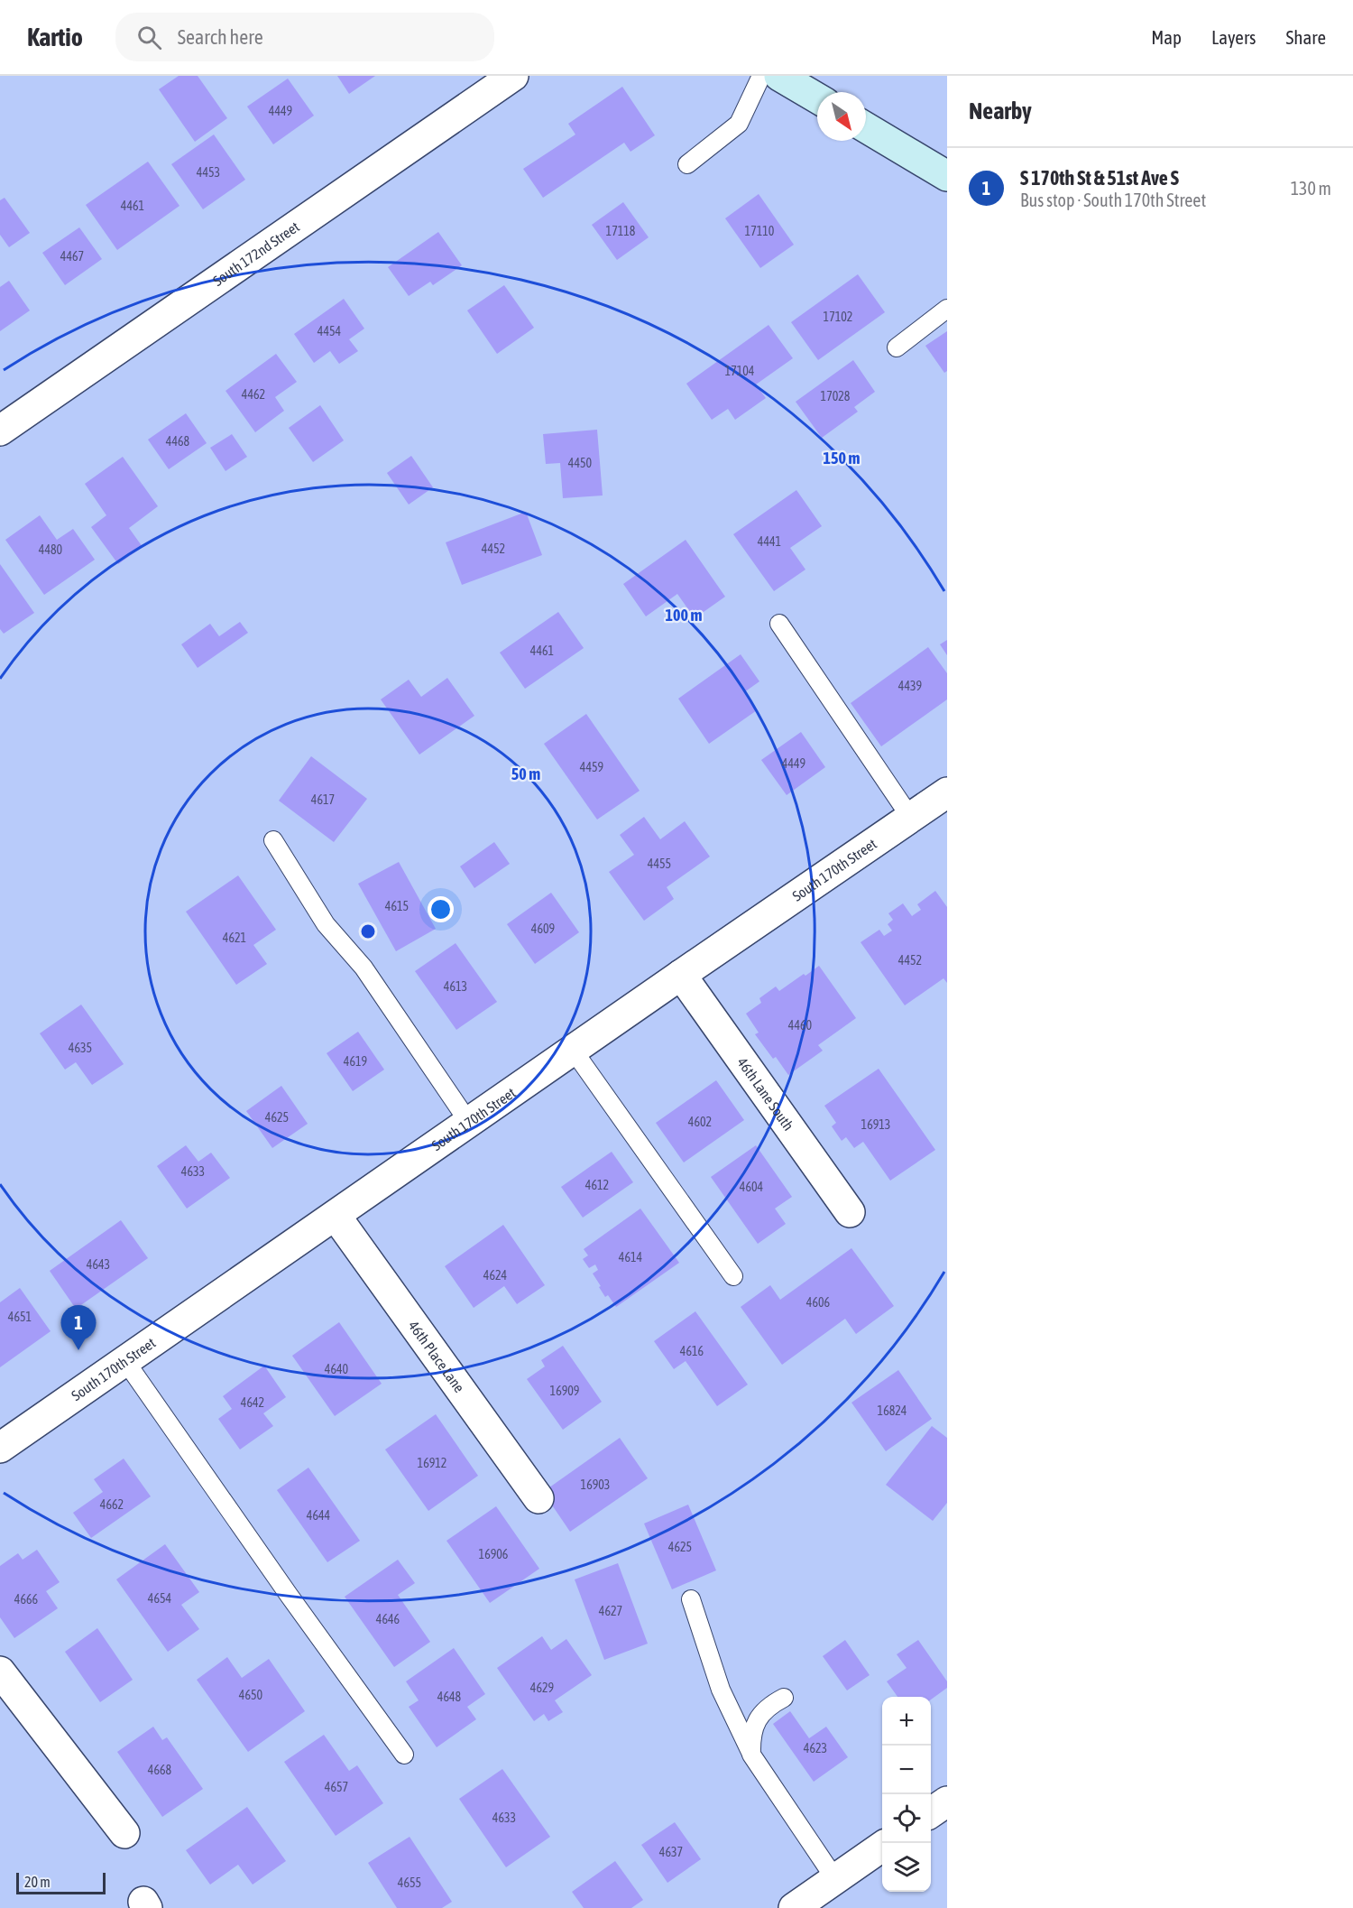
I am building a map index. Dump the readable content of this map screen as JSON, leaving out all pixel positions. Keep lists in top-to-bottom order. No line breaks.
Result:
{"streets":{"street":["South 172nd Street","South 170th Street","46th Lane South","46th Place Lane"]},"crossings":[["South 170th Street","46th Lane South"],["South 170th Street","46th Place Lane"]],"house_numbers":["4449","4453","4461","17118","17110","4467","17102","4454","17104","4462","17028","4468","4450","4441","4452","4480","4461","4439","4449","4459","4617","4455","4615","4609","4621","4452","4613","4460","4635","4619","4625","4602","16913","4633","4612","4604","4614","4643","4624","4606","4651","4616","4640","16909","4642","16824","16912","16903","4662","4644","4625","16906","4654","4666","4627","4646","4629","4650","4648","4623","4668","4657","4633","4637","4655"],"scale_bar":"20 m","north":"bottom right","page":{"header":"Kartio","search":"Search here","nav":["Map","Layers","Share"],"heading":"Nearby","list":[{"mark":"1","name":"S 170th St & 51st Ave S","note":"Bus stop · South 170th Street","value":"130 m"}],"pins":"1","map_buttons":["+","−"],"scale":"20 m"},"rings":["150 m","100 m","50 m"]}
